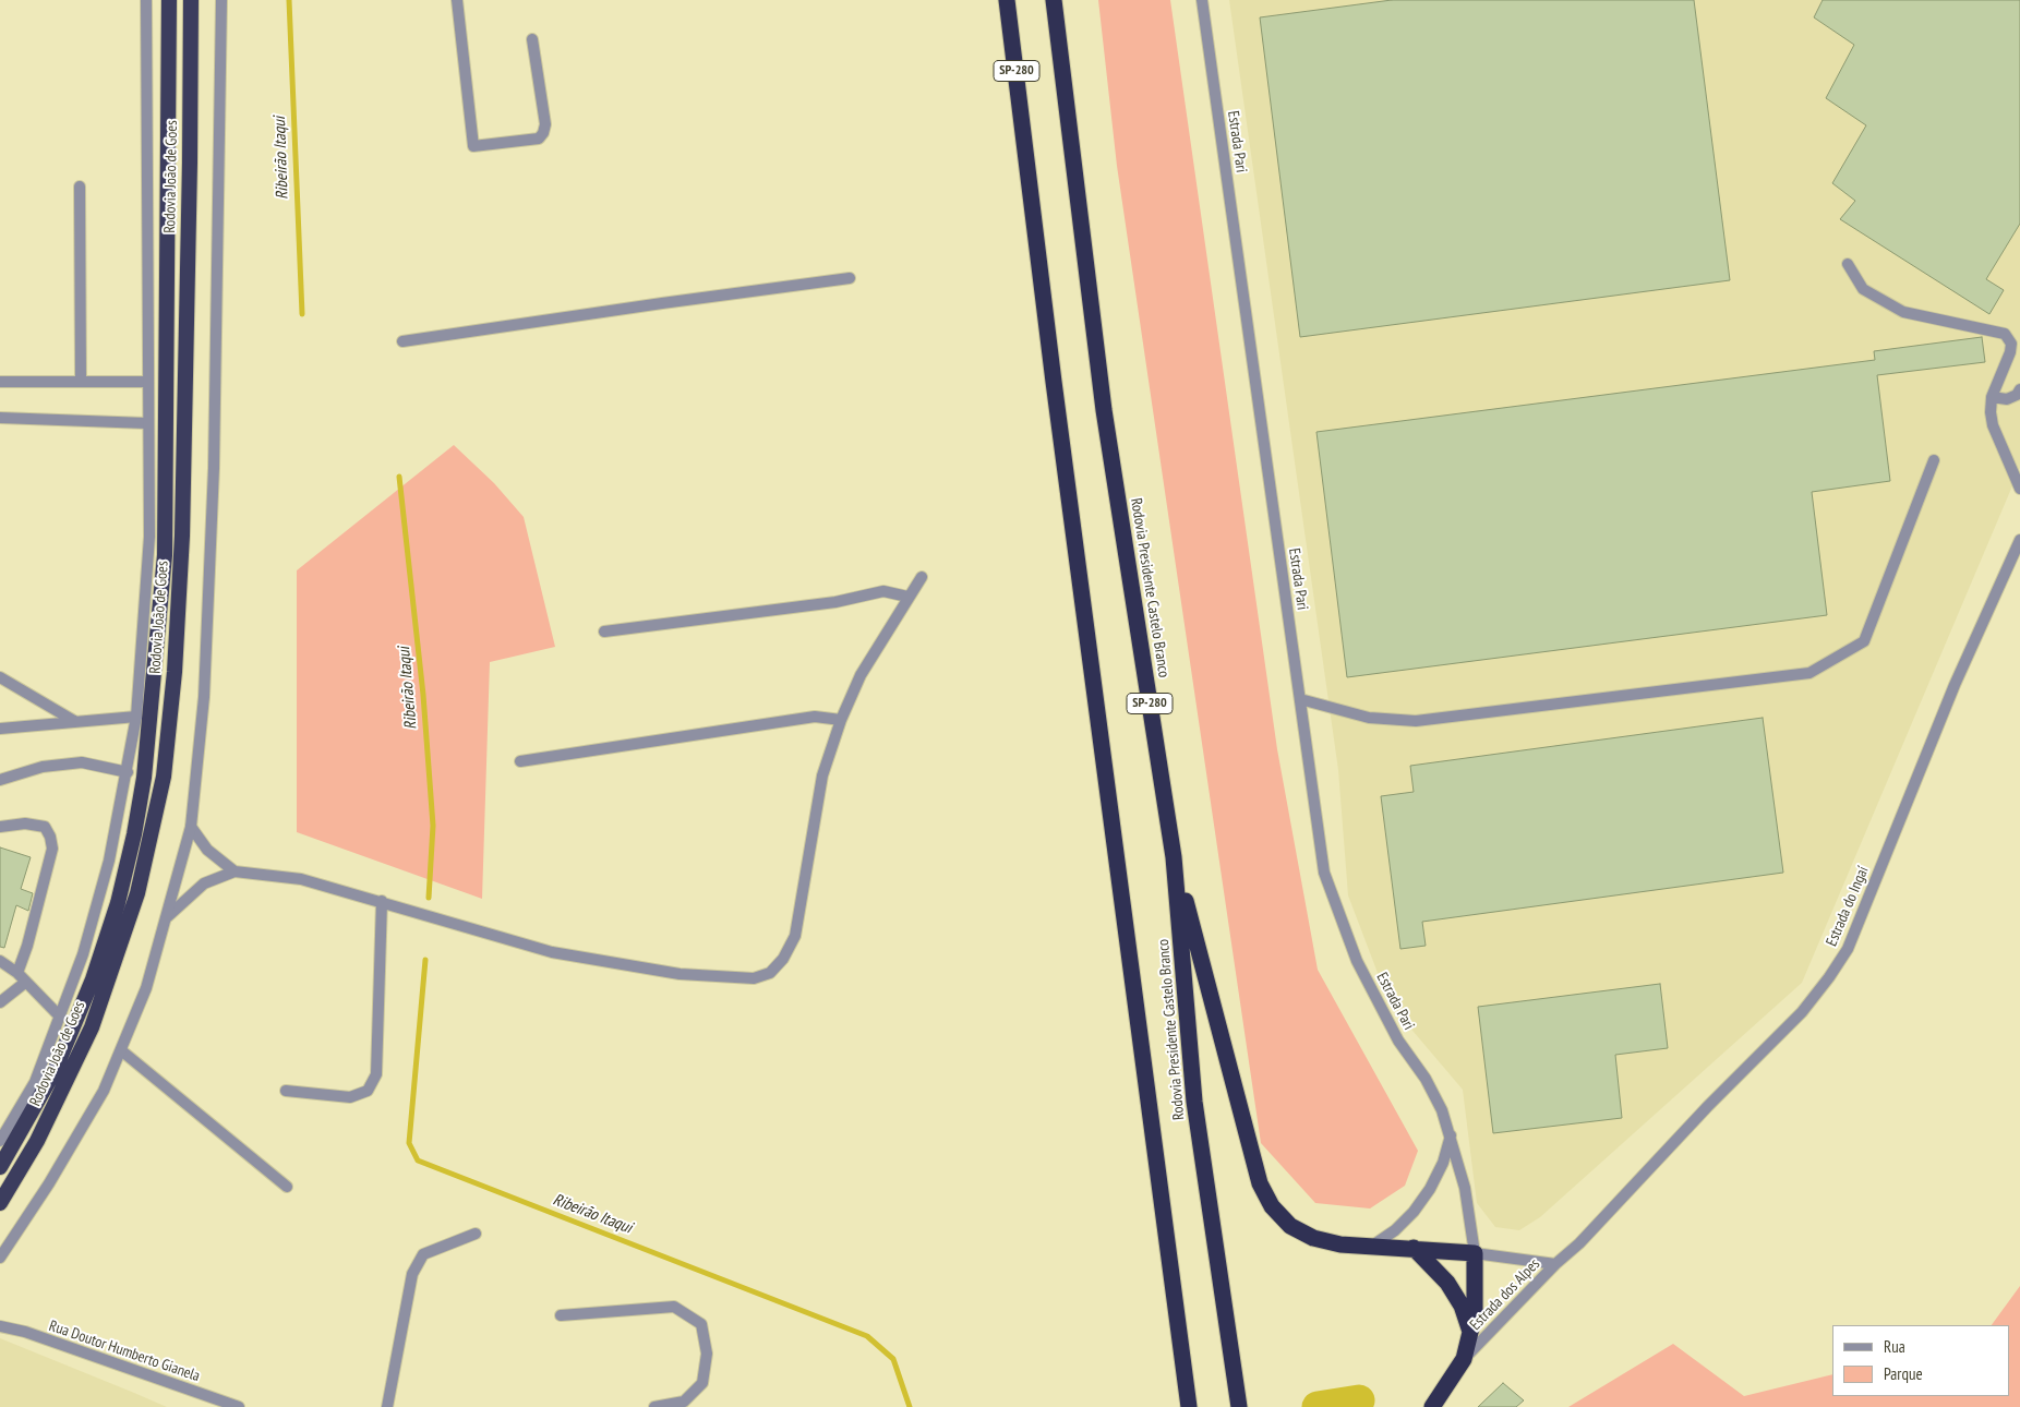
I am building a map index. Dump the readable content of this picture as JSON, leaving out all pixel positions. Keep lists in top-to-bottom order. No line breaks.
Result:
{"streets":{"highway":["SP-280","Rodovia João de Goes","Rodovia Presidente Castelo Branco"],"street":["Estrada Pari","Estrada do Ingaí","Estrada dos Alpes","Rua Doutor Humberto Gianela"]},"crossings":[["Estrada Pari","Estrada dos Alpes"],["Estrada do Ingaí","Estrada dos Alpes"]],"water":["Ribeirão Itaqui"],"legend":["Rua","Parque"]}
